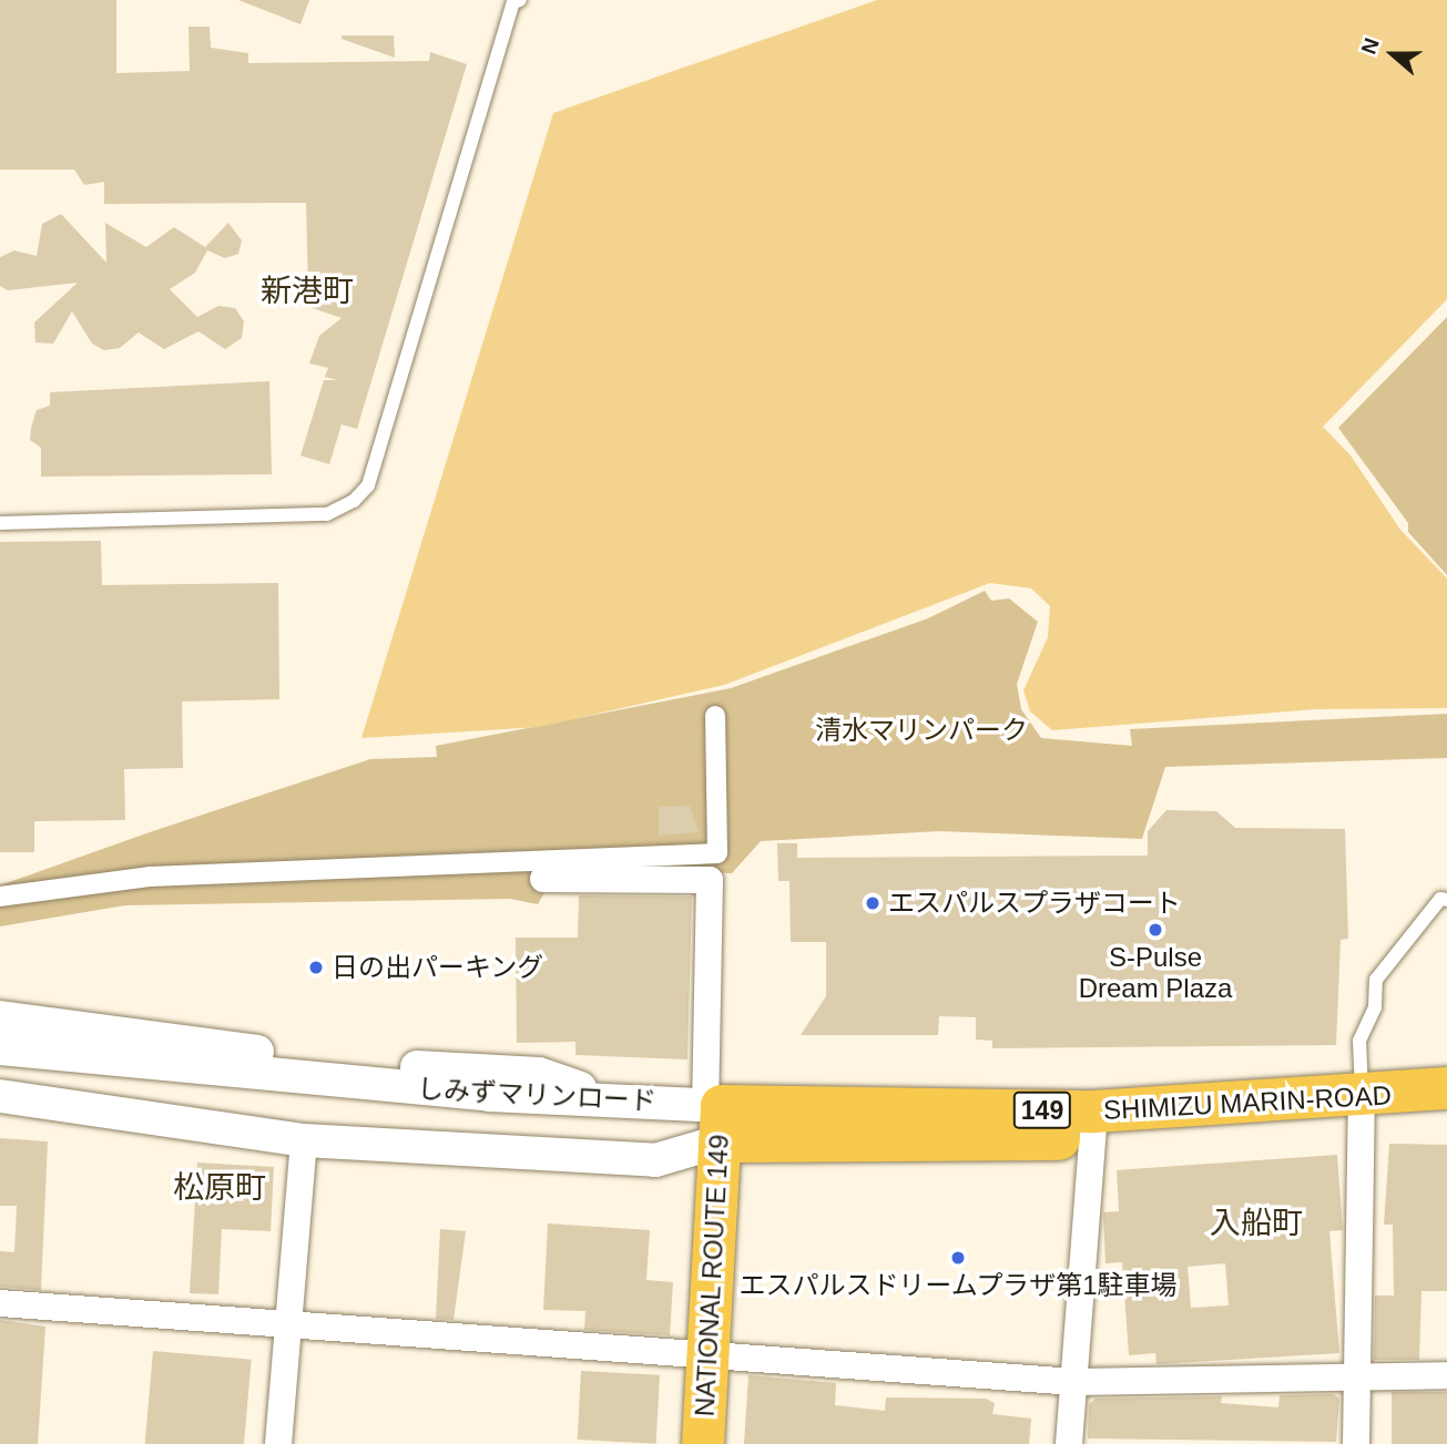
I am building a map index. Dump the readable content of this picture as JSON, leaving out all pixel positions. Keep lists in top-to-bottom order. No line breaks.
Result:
{"streets":{"highway":["SHIMIZU MARIN-ROAD","149","NATIONAL ROUTE 149"],"street":["しみずマリンロード"]},"crossings":[["しみずマリンロード","SHIMIZU MARIN-ROAD"],["しみずマリンロード","NATIONAL ROUTE 149"],["SHIMIZU MARIN-ROAD","NATIONAL ROUTE 149"]],"districts":["新港町","松原町","入船町"],"parks":["清水マリンパーク"],"places":["エスパルスプラザコート","S-Pulse Dream Plaza","日の出パーキング","エスパルスドリームプラザ第1駐車場"],"north":"left"}
